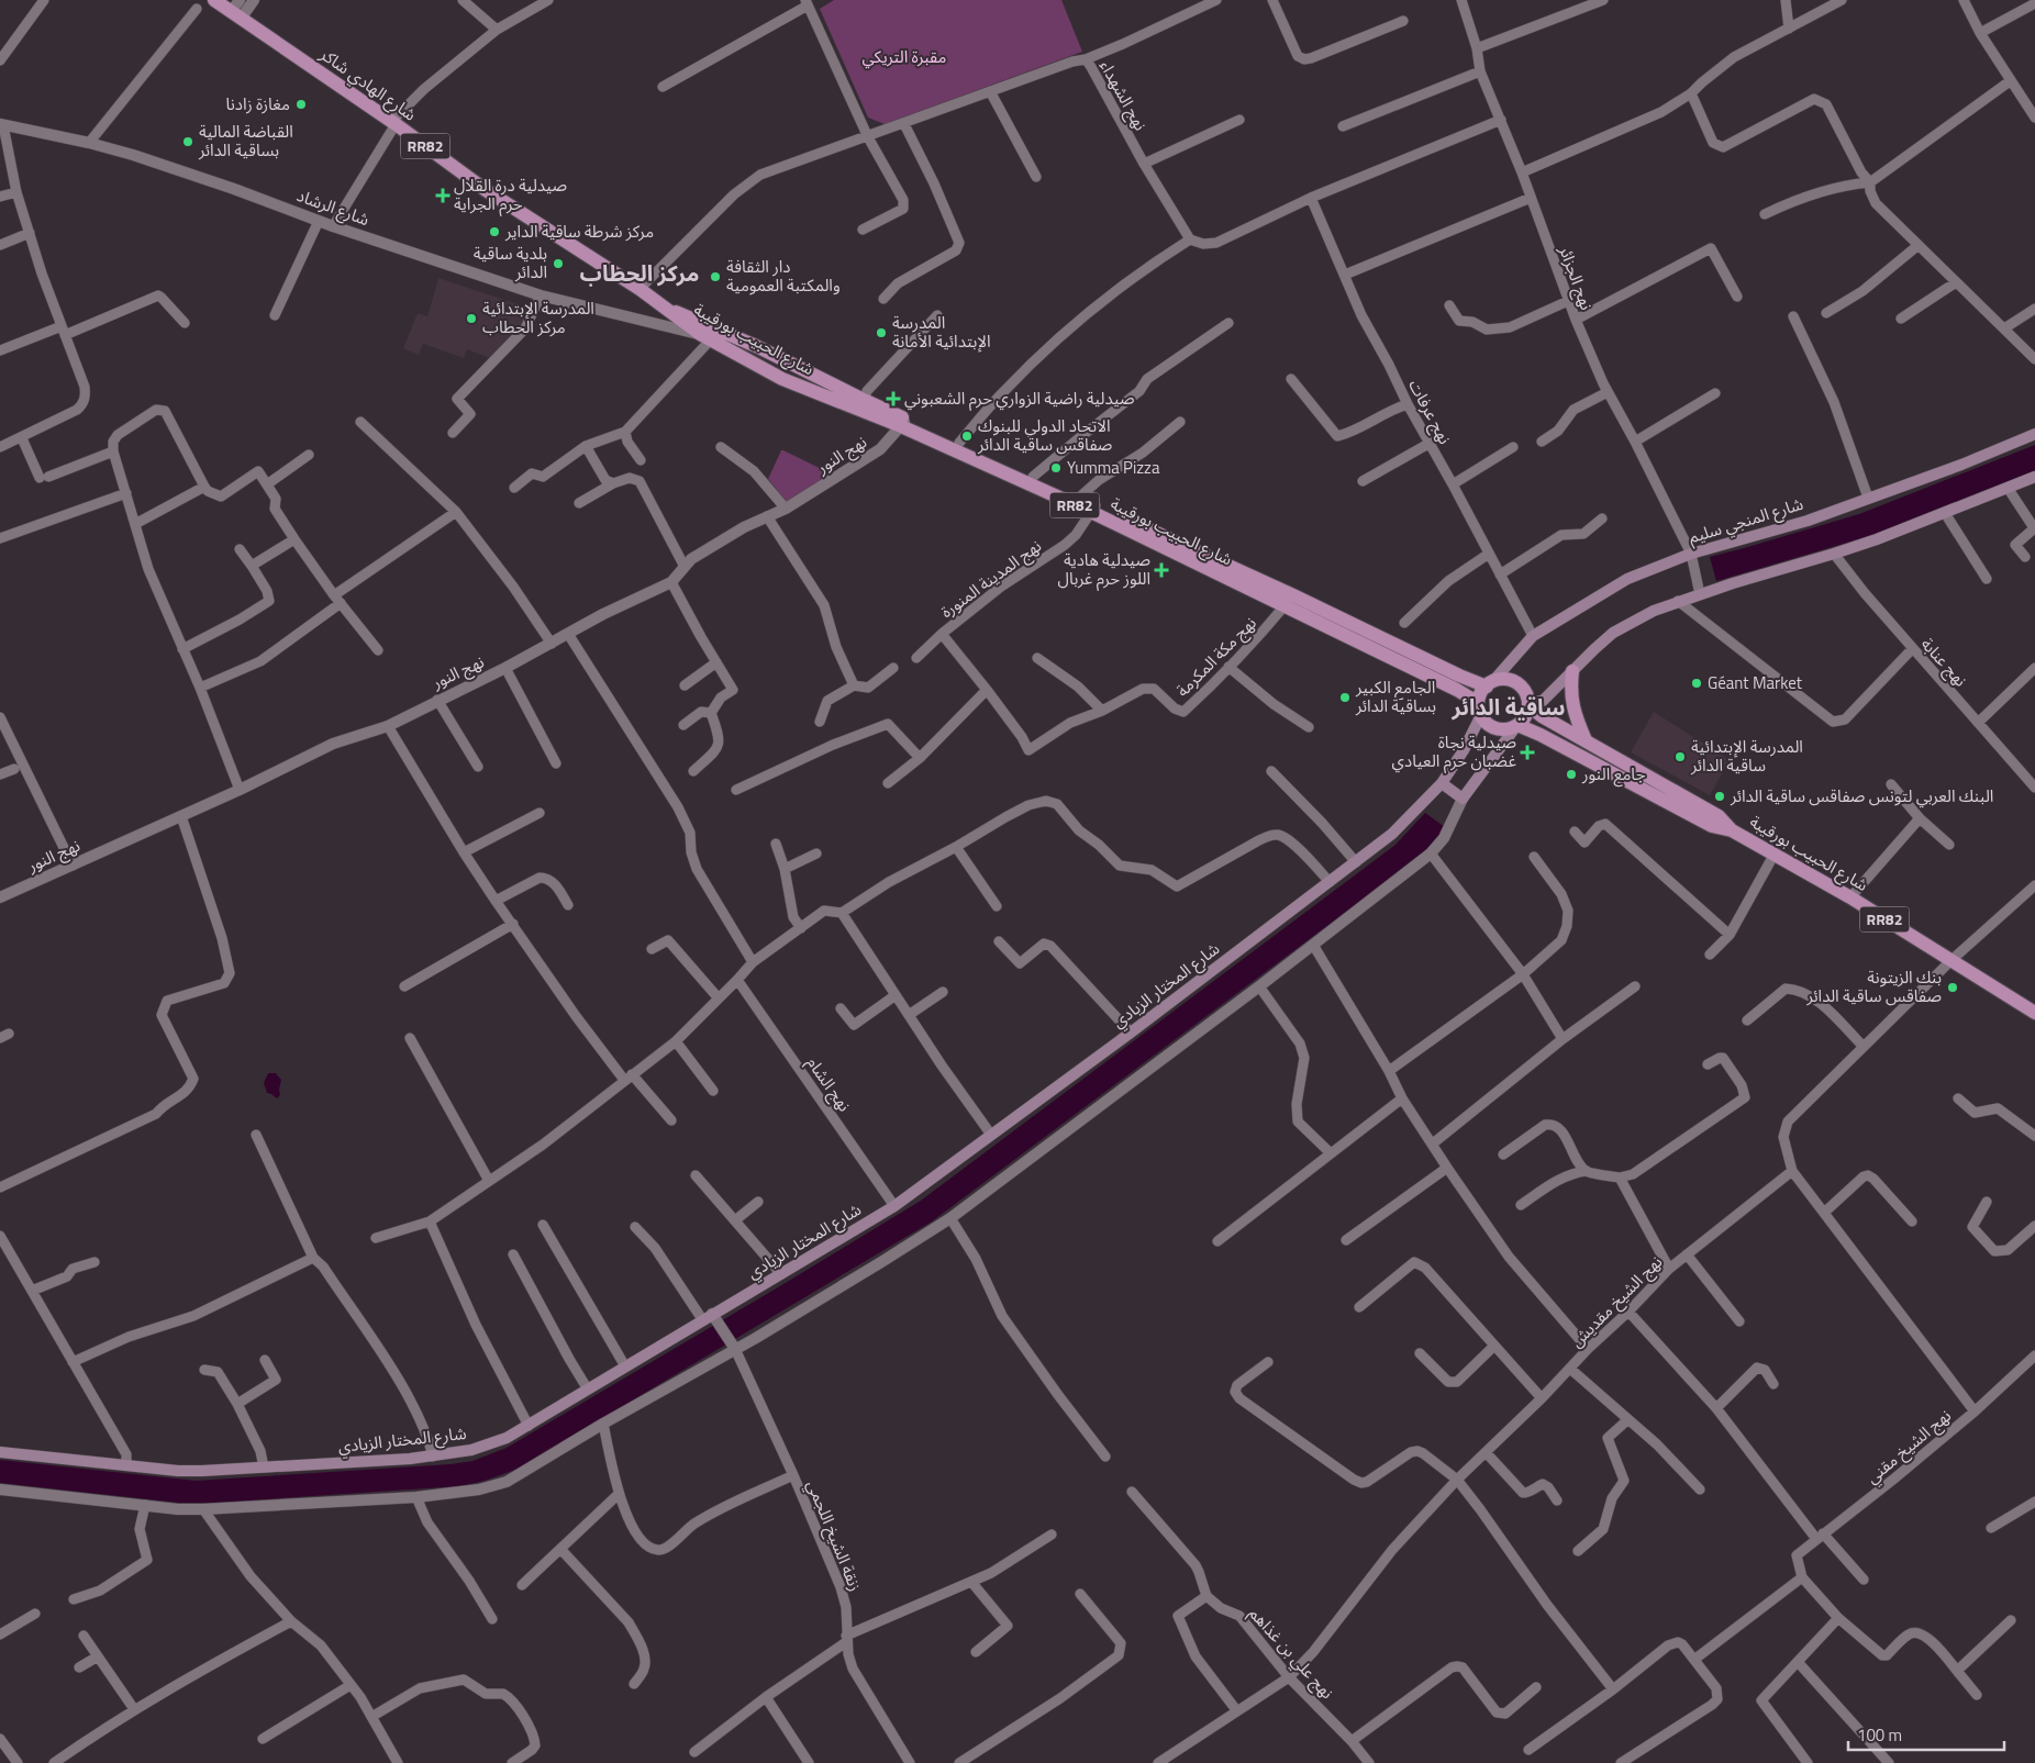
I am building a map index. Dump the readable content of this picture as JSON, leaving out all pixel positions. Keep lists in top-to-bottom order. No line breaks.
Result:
{"streets":{"main road":["شارع الهادي شاكر","RR82","شارع الحبيب بورقيبة","شارع المنجي سليم","شارع المختار الزيادي"],"street":["نهج الشهداء","شارع الرشاد","نهج الجزائر","نهج عرفات","نهج النور","نهج المدينة المنورة","نهج مكة المكرمة","نهج عنابة","نهج الشام","نهج الشيخ مقديش","نهج الشيخ مقني","زنقة الشيخ اللجمي","نهج علي بن غذاهم"]},"crossings":[["شارع الهادي شاكر","نهج الشهداء"],["شارع الهادي شاكر","شارع الحبيب بورقيبة"],["نهج الشهداء","شارع الحبيب بورقيبة"],["شارع الرشاد","شارع الحبيب بورقيبة"],["نهج الجزائر","شارع المنجي سليم"],["شارع الحبيب بورقيبة","نهج النور"],["شارع الحبيب بورقيبة","شارع المنجي سليم"],["شارع الحبيب بورقيبة","نهج المدينة المنورة"],["شارع الحبيب بورقيبة","نهج مكة المكرمة"],["شارع الحبيب بورقيبة","شارع المختار الزيادي"],["نهج عرفات","شارع المنجي سليم"],["شارع المنجي سليم","شارع المختار الزيادي"],["نهج المدينة المنورة","نهج مكة المكرمة"],["شارع المختار الزيادي","نهج الشام"],["نهج الشيخ مقديش","نهج علي بن غذاهم"]],"districts":["مركز الحطاب","ساقية الدائر"],"parks":["مقبرة التريكي"],"places":{"other":["مغازة زادنا","القباضة المالية بساقية الدائر","مركز شرطة ساقية الداير","بلدية ساقية الدائر","دار الثقافة والمكتبة العمومية","المدرسة الإبتدائية مركز الحطاب","المدرسة الإبتدائية الأمانة","الاتحاد الدولي للبنوك صفاقس ساقية الدائر","Yumma Pizza","Géant Market","الجامع الكبير بساقية الدائر","المدرسة الإبتدائية ساقية الدائر","جامع النور","البنك العربي لتونس صفاقس ساقية الدائر","بنك الزيتونة صفاقس ساقية الدائر"],"health":["صيدلية درة القلال حرم الجراية","صيدلية راضية الزواري حرم الشعبوني","صيدلية هادية اللوز حرم غربال","صيدلية نجاة غضبان حرم العيادي"]},"scale_bar":"100 m"}
